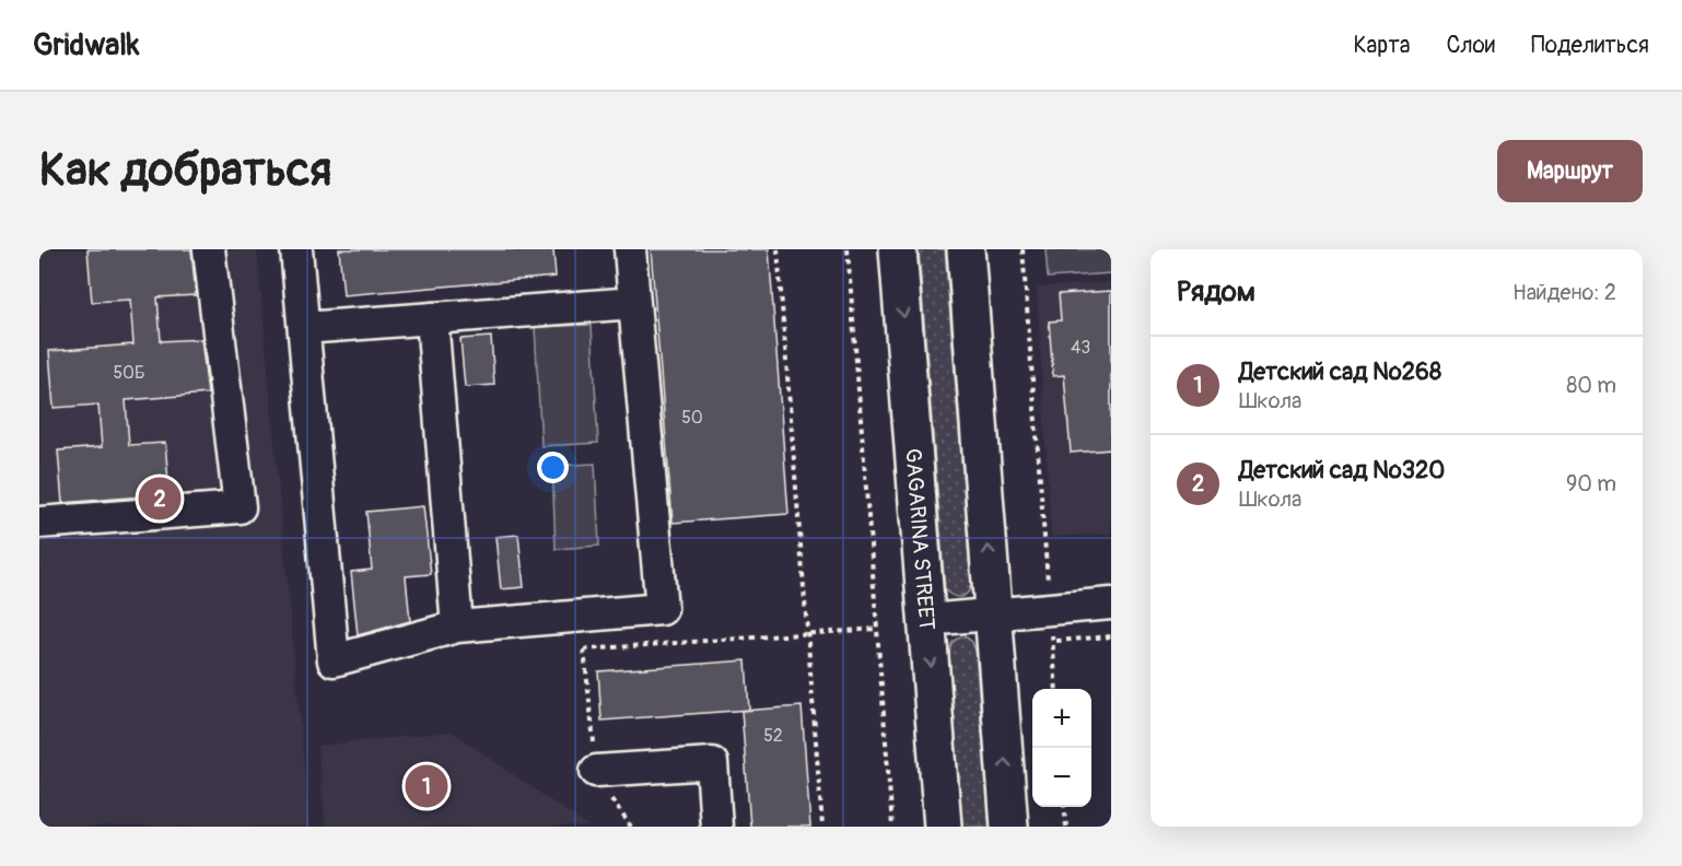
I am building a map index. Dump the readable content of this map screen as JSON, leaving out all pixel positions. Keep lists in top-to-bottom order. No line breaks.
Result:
{"streets":{"main road":["GAGARINA STREET"]},"house_numbers":["43","50Б","50","52"],"page":{"header":"Gridwalk","nav":["Карта","Слои","Поделиться"],"buttons":"Маршрут","title":"Как добраться","heading":["Рядом","Найдено: 2"],"list":[{"mark":"1","name":"Детский сад №268","note":"Школа","value":"80 m"},{"mark":"2","name":"Детский сад №320","note":"Школа","value":"90 m"}],"pins":["2","1"],"map_buttons":["+","−"]}}
